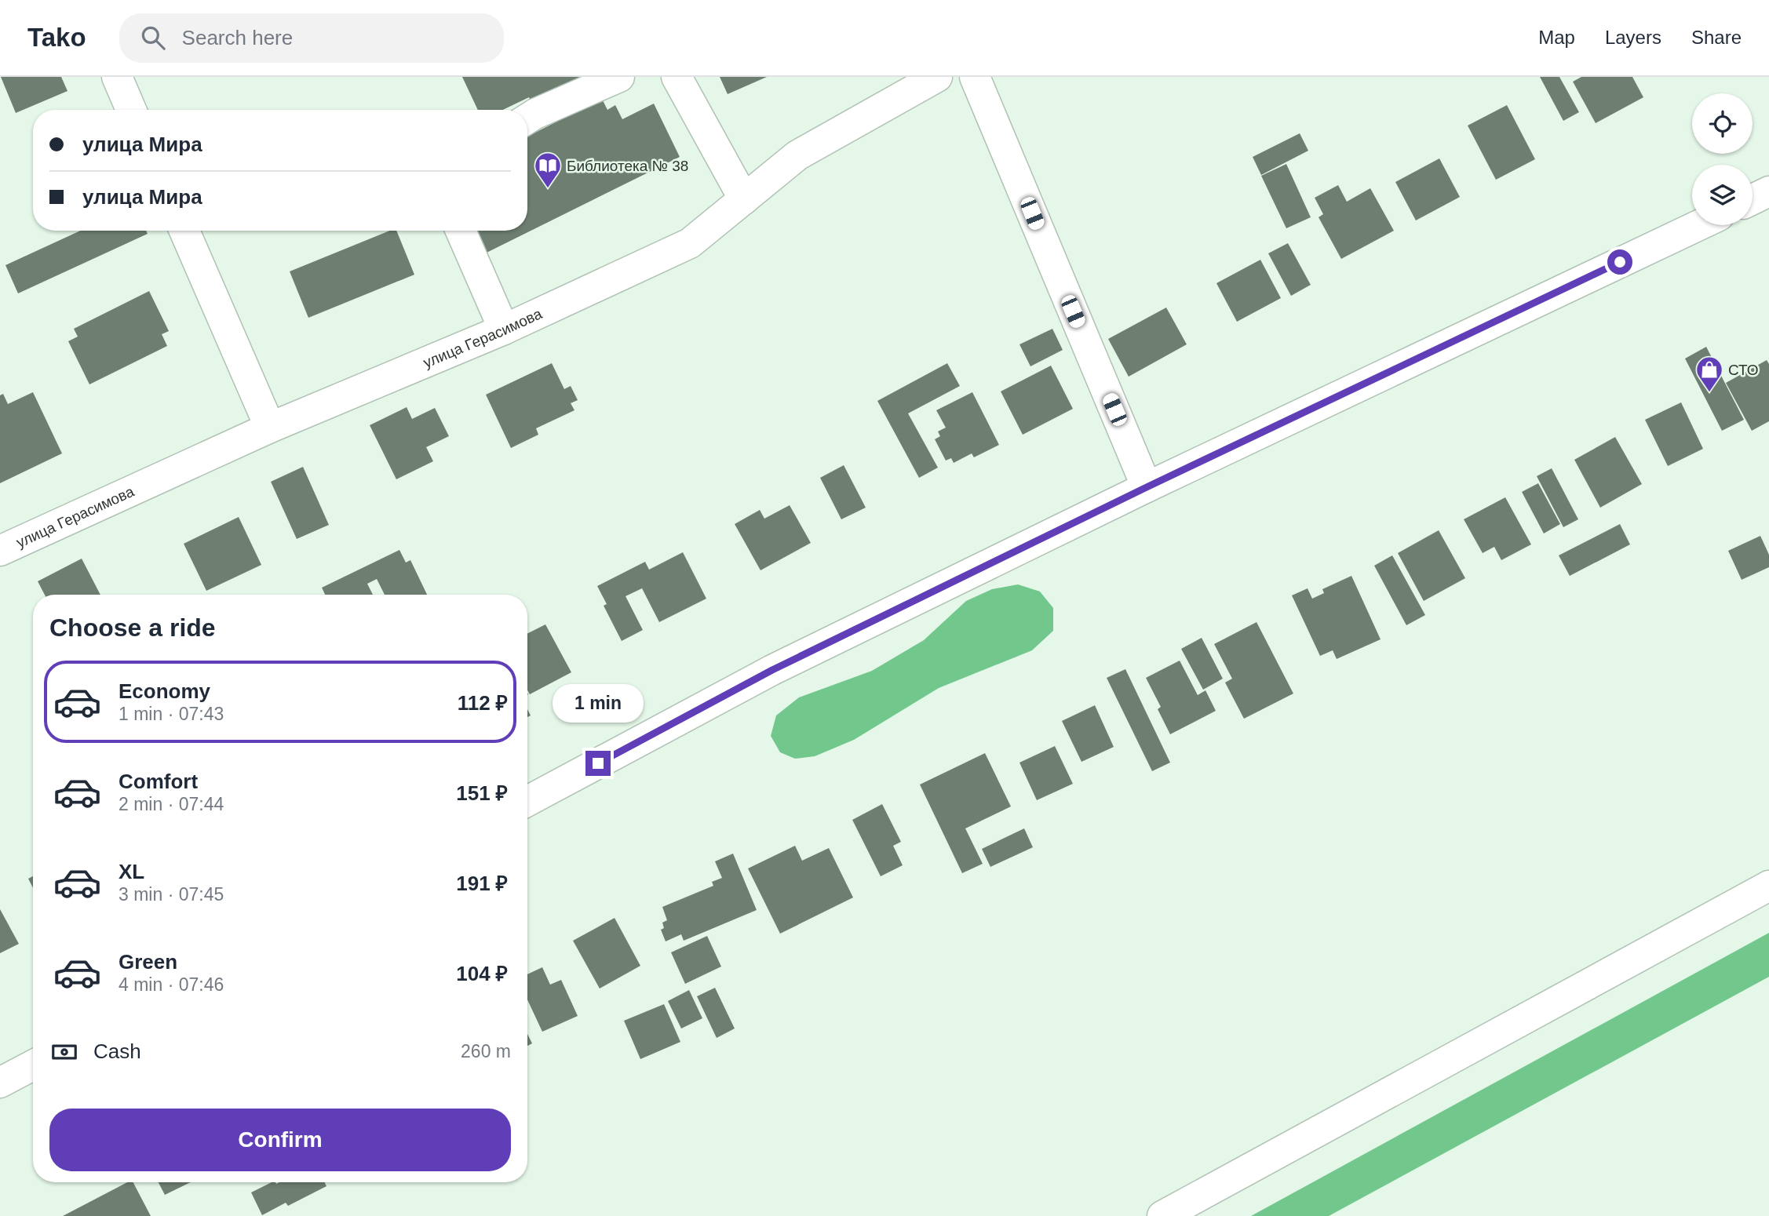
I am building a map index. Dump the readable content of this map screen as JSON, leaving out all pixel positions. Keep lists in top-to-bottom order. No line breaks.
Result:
{"streets":{"main road":["улица Герасимова"]},"places":{"library":["Библиотека № 38"],"shop":["СТО"]},"page":{"header":"Tako","search":"Search here","nav":["Map","Layers","Share"],"banner":["улица Мира","улица Мира"],"heading":"Choose a ride","list":[{"name":"Economy","note":"1 min · 07:43","value":"112 ₽"},{"name":"Comfort","note":"2 min · 07:44","value":"151 ₽"},{"name":"XL","note":"3 min · 07:45","value":"191 ₽"},{"name":"Green","note":"4 min · 07:46","value":"104 ₽"}],"bubble":"1 min","pay":["Cash","260 m"],"buttons":"Confirm"}}
